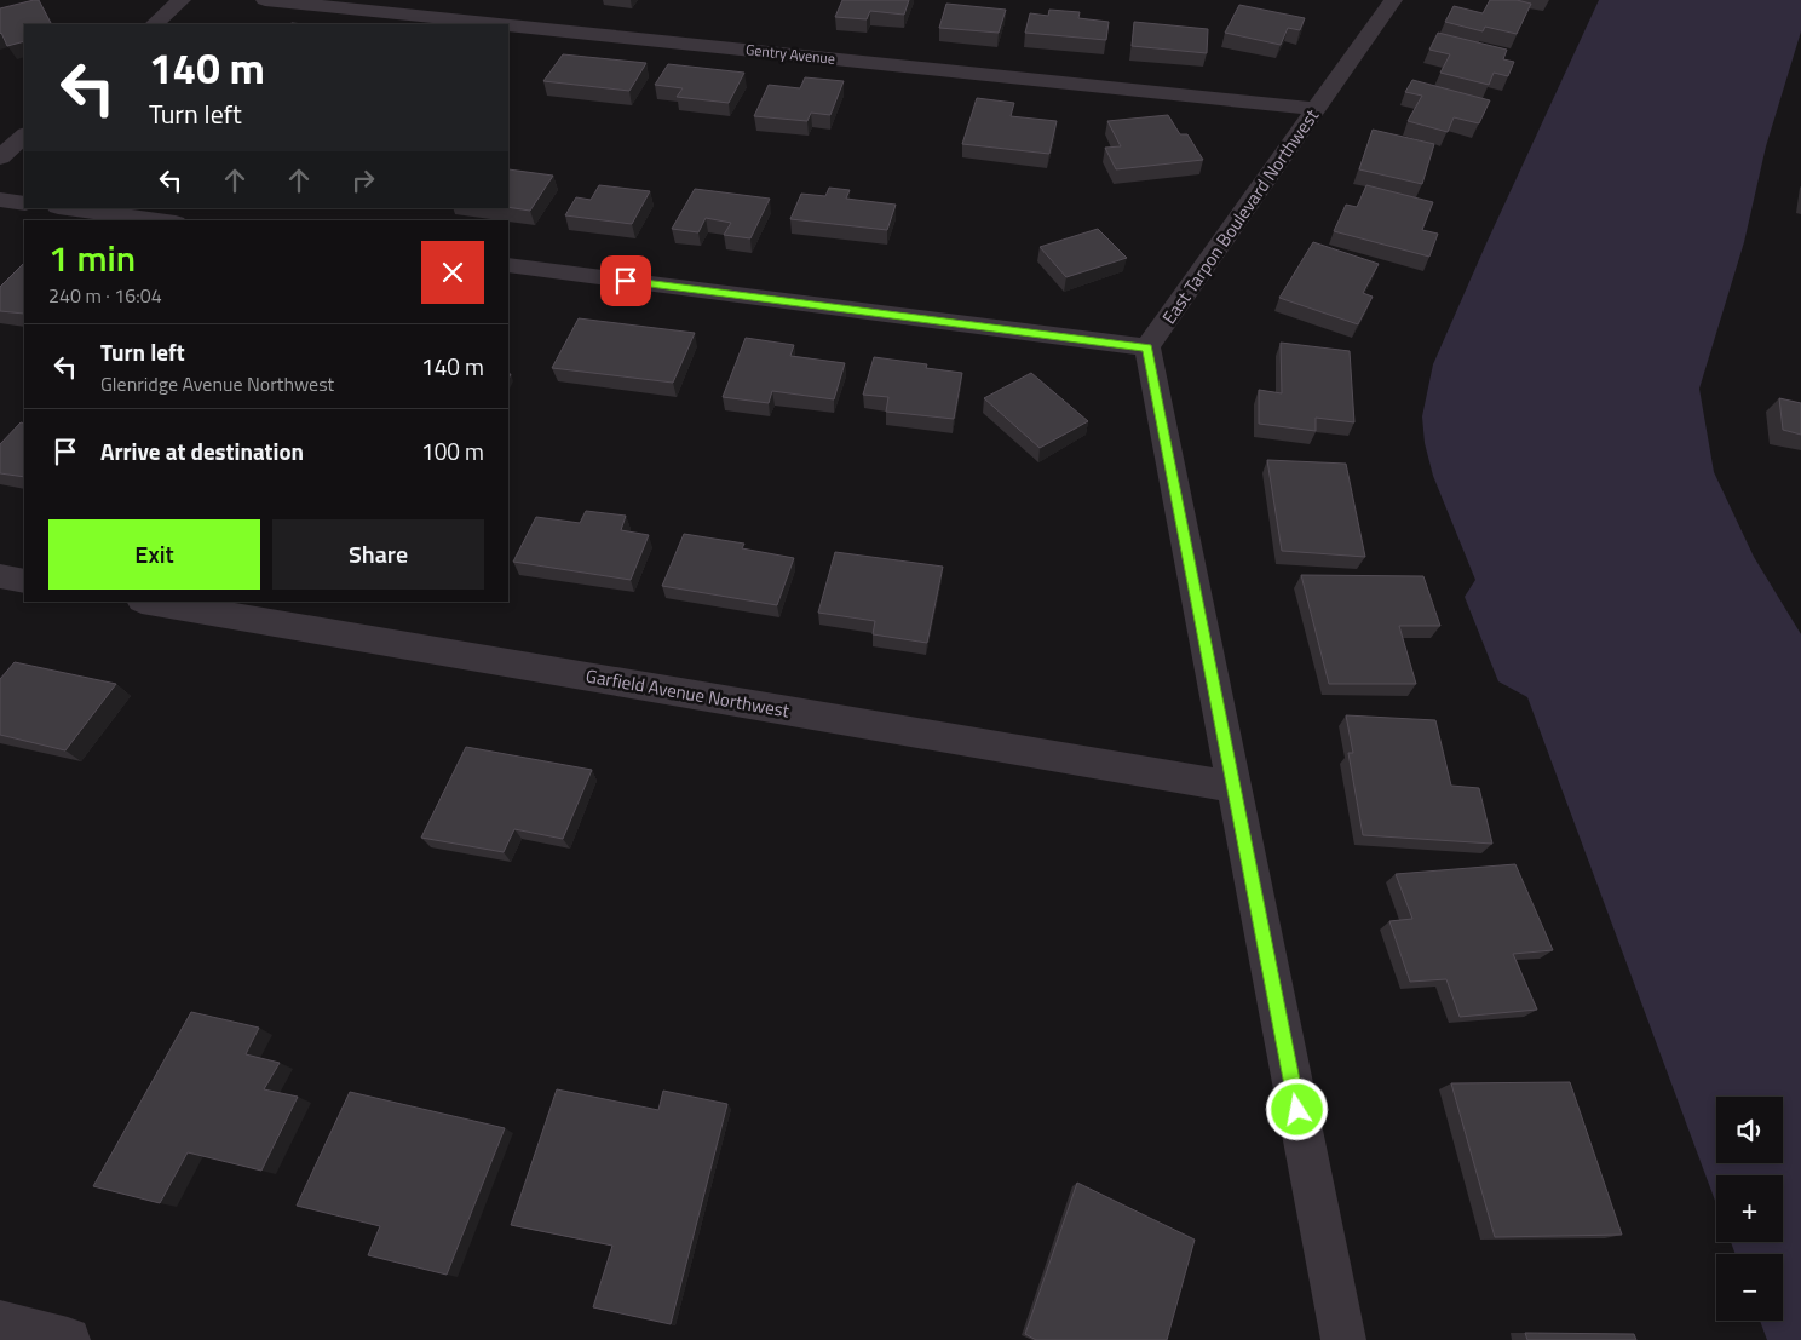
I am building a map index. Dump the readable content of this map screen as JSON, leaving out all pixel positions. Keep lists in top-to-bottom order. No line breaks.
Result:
{"streets":{"street":["Gentry Avenue","East Tarpon Boulevard Northwest","Garfield Avenue Northwest"]},"crossings":[["Gentry Avenue","East Tarpon Boulevard Northwest"]],"page":{"turn":["140 m","Turn left"],"heading":["1 min","240 m · 16:04"],"list":[{"name":"Turn left","note":"Glenridge Avenue Northwest","value":"140 m"},{"name":"Arrive at destination","value":"100 m"}],"buttons":["Exit","Share"],"map_buttons":["+","−"]}}
